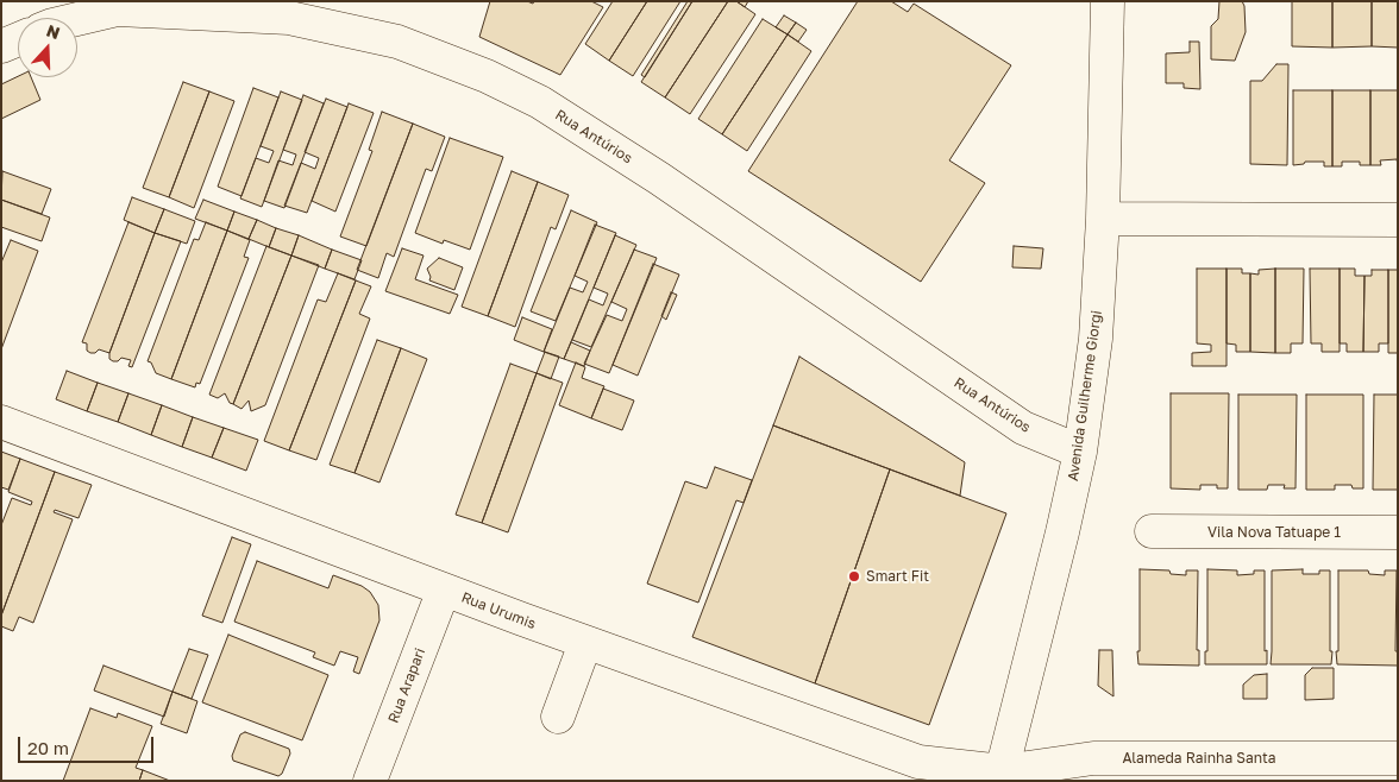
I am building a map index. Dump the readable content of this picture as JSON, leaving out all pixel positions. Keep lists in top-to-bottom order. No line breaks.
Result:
{"streets":{"street":["Rua Antúrios","Avenida Guilherme Giorgi","Vila Nova Tatuape 1","Rua Urumis","Rua Arapari","Alameda Rainha Santa"]},"crossings":[["Rua Antúrios","Avenida Guilherme Giorgi"],["Avenida Guilherme Giorgi","Rua Urumis"],["Avenida Guilherme Giorgi","Alameda Rainha Santa"],["Rua Urumis","Rua Arapari"],["Rua Urumis","Alameda Rainha Santa"]],"places":["Smart Fit"],"scale_bar":"20 m","north":"top"}
